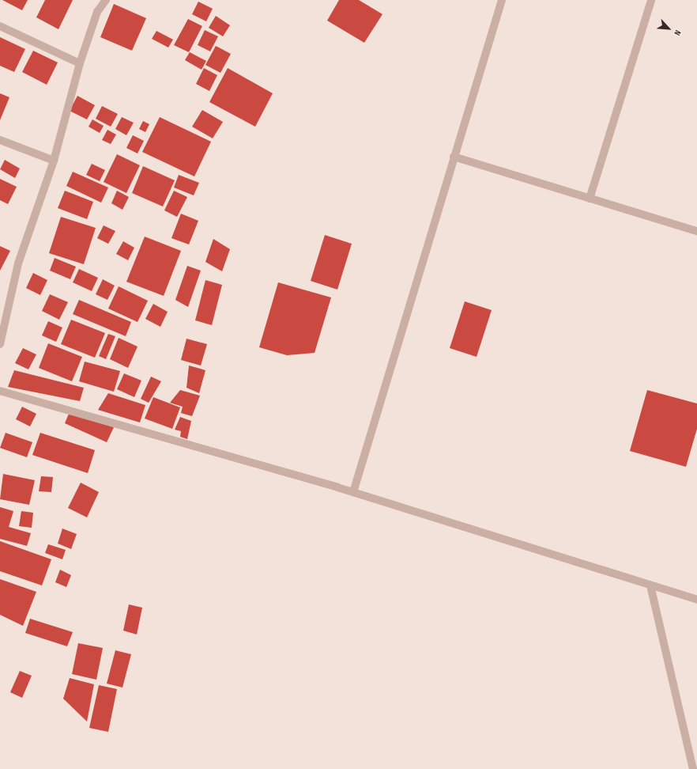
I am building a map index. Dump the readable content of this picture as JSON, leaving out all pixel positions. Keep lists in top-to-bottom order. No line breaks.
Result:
{"north":"bottom right"}
